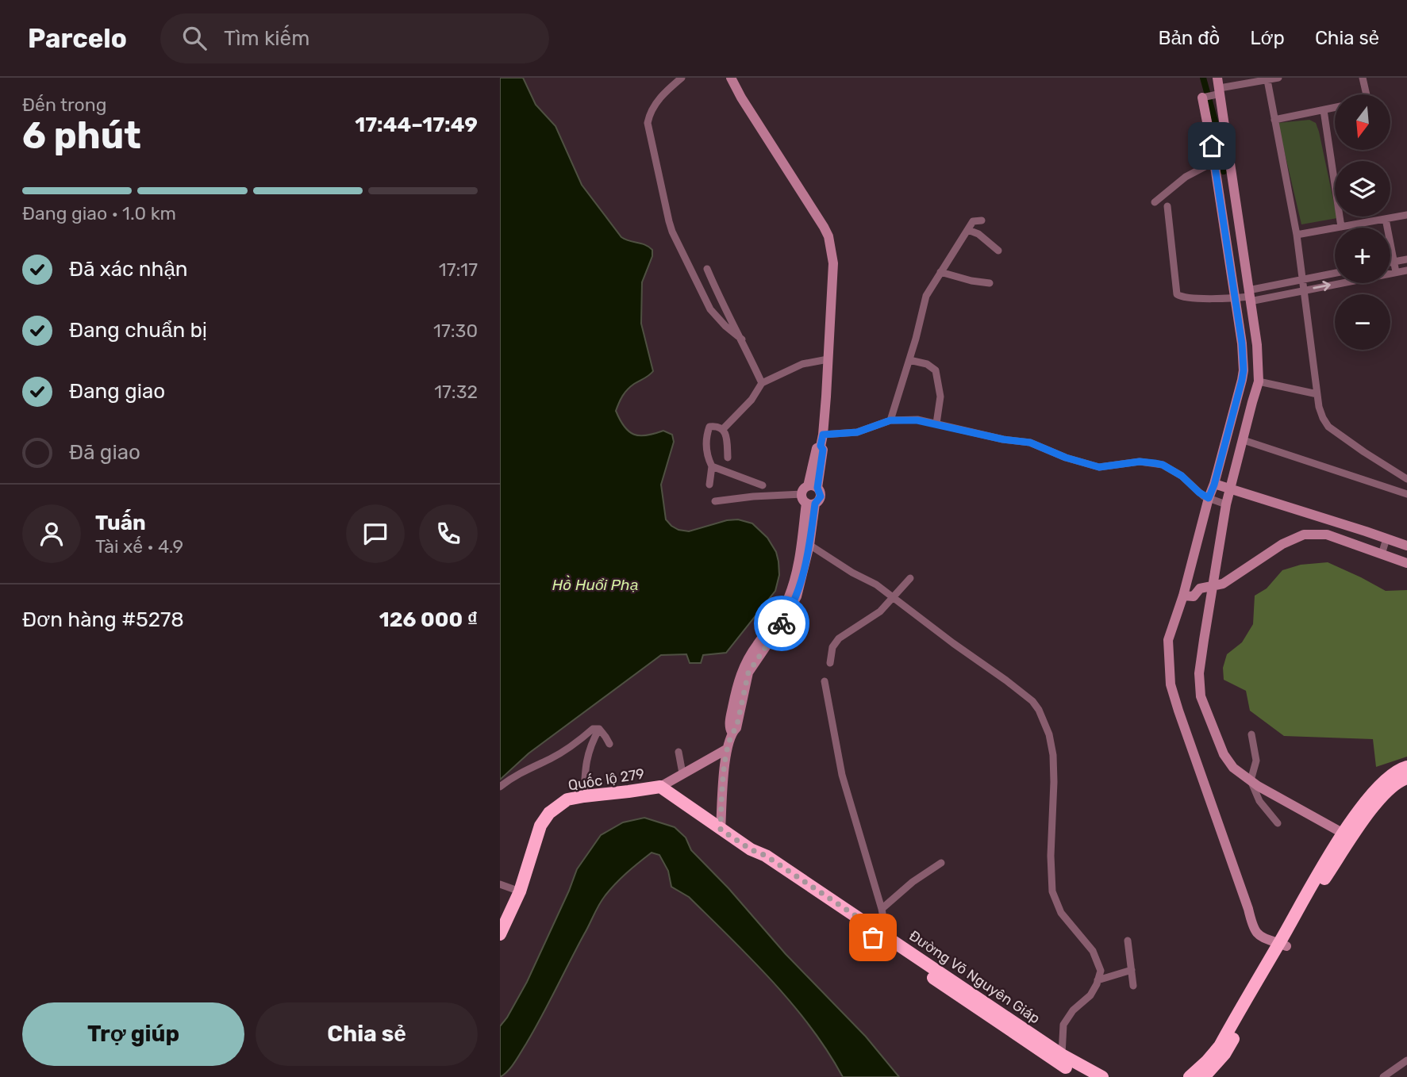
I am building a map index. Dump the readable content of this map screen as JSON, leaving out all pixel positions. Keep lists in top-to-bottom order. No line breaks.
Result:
{"streets":{"highway":["Quốc lộ 279","Đường Võ Nguyên Giáp"]},"crossings":[["Quốc lộ 279","Đường Võ Nguyên Giáp"]],"water":["Hồ Huổi Phạ"],"north":"bottom","page":{"header":"Parcelo","search":"Tìm kiếm","nav":["Bản đồ","Lớp","Chia sẻ"],"heading":["6 phút","Đến trong","17:44–17:49"],"panel":["Tuấn","Tài xế · 4.9","Đơn hàng #5278","126 000 ₫"],"map_buttons":["+","−"],"bar":"Đang giao · 1.0 km","list":[["Đã xác nhận","17:17"],["Đang chuẩn bị","17:30"],["Đang giao","17:32"],"Đã giao"],"buttons":["Trợ giúp","Chia sẻ"]}}
